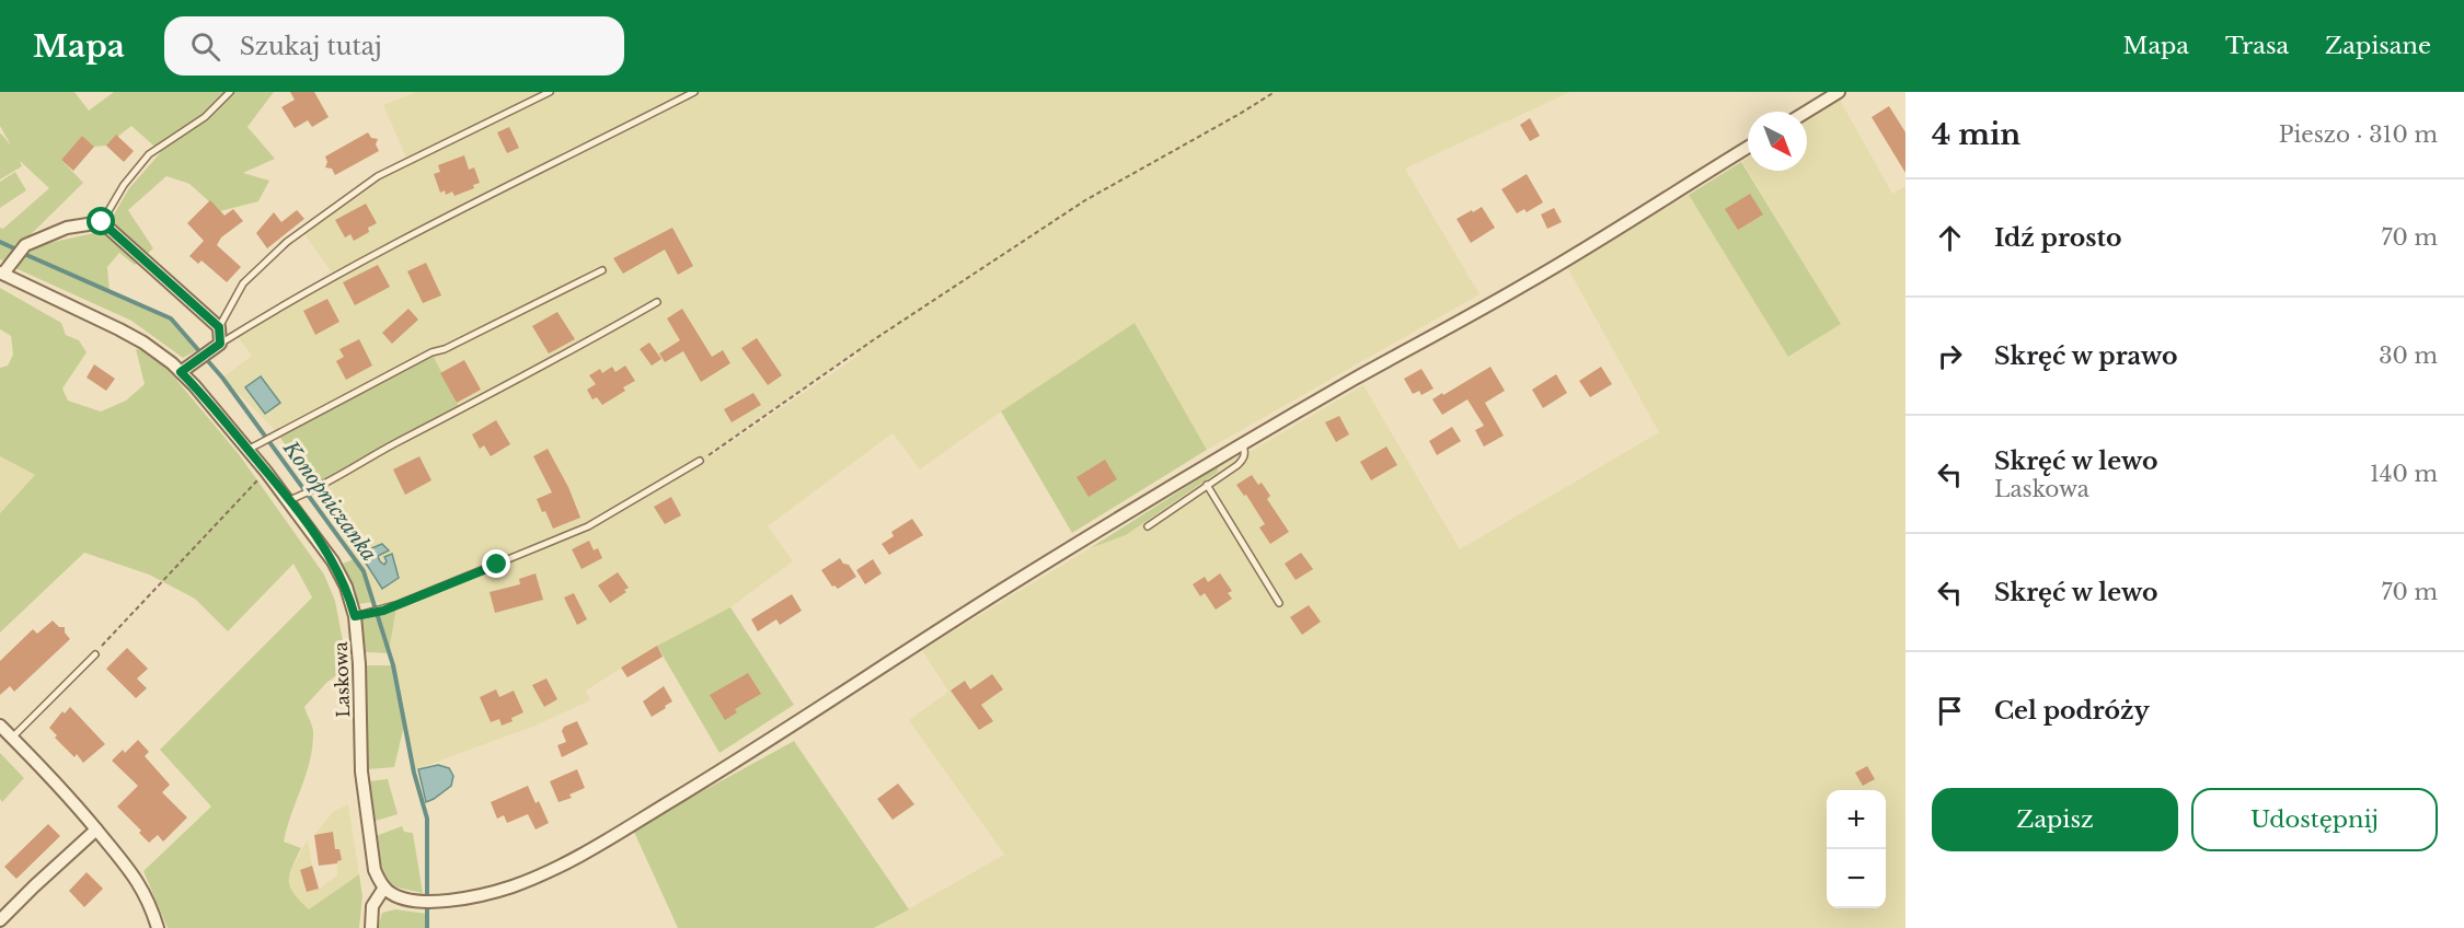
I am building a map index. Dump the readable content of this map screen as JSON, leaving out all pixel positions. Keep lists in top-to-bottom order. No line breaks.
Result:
{"streets":{"street":["Laskowa"]},"water":["Konopniczanka"],"north":"bottom right","page":{"header":"Mapa","search":"Szukaj tutaj","nav":["Mapa","Trasa","Zapisane"],"heading":["4 min","Pieszo · 310 m"],"list":[["Idź prosto","70 m"],["Skręć w prawo","30 m"],["Skręć w lewo","Laskowa","140 m"],["Skręć w lewo","70 m"],"Cel podróży"],"buttons":["Zapisz","Udostępnij"],"map_buttons":["+","−"]}}
